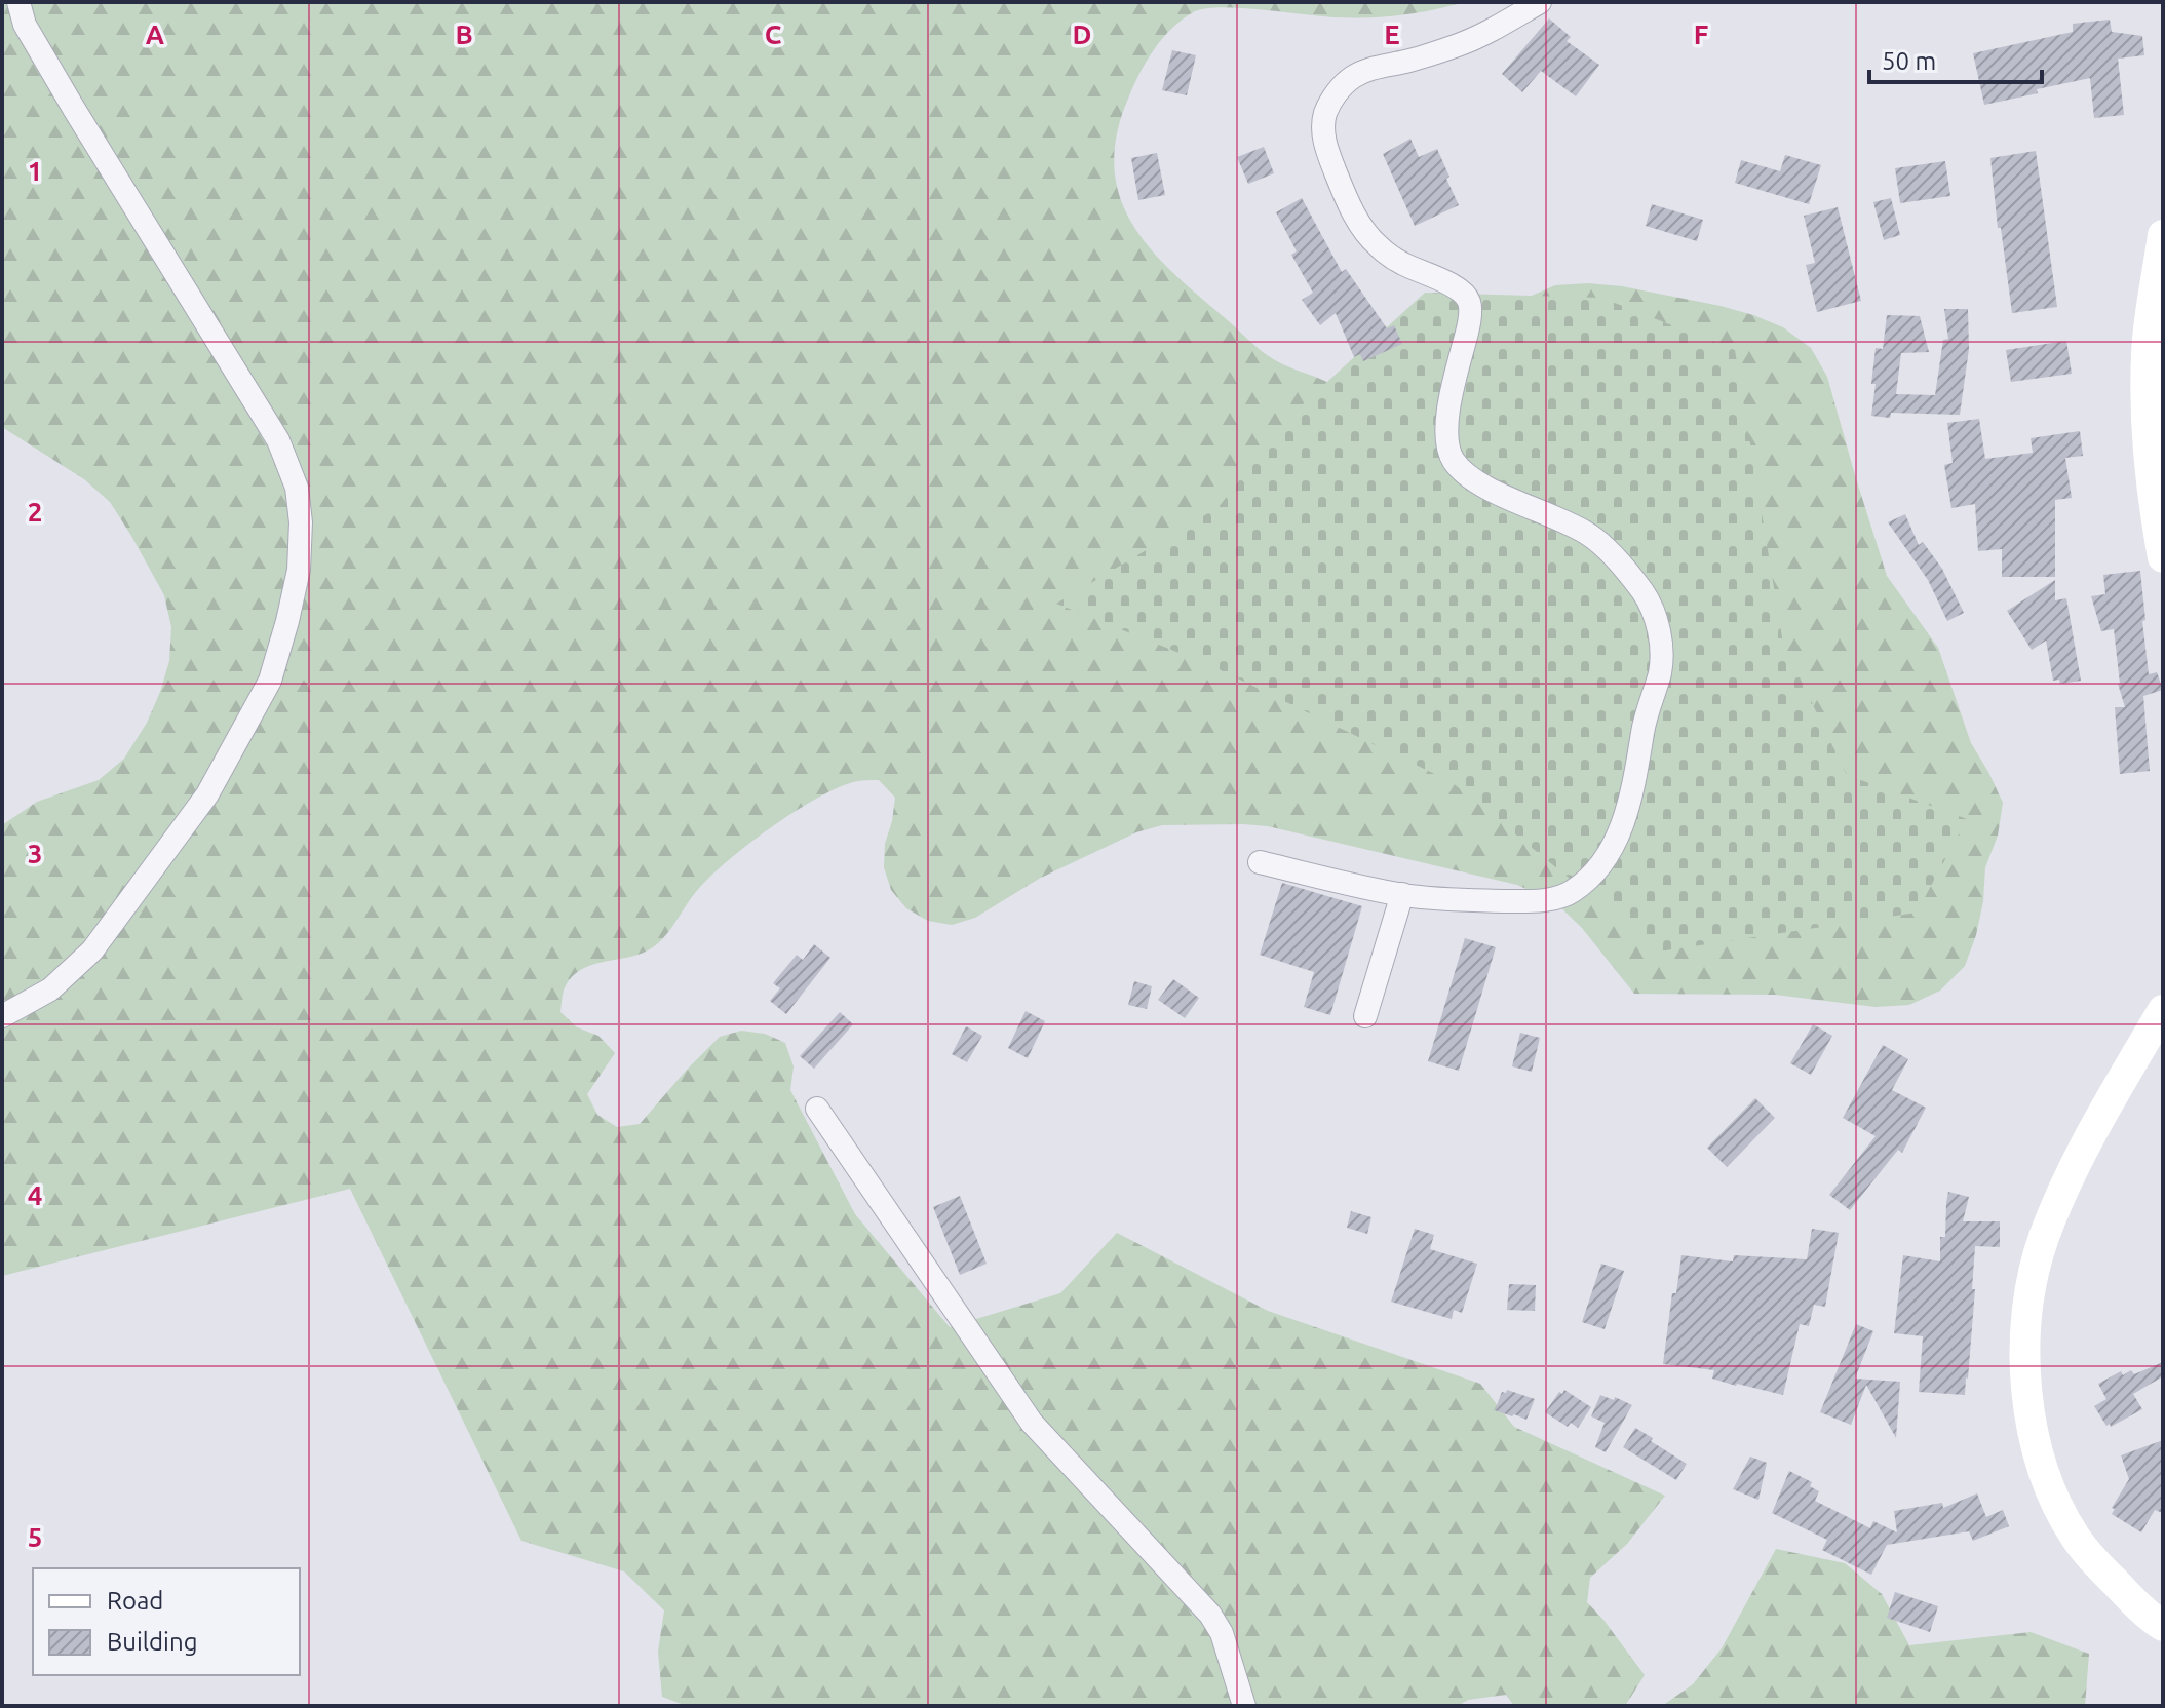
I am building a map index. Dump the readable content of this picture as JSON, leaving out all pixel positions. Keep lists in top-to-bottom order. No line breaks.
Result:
{"legend":["Road","Building"],"scale_bar":"50 m","grid":{"columns":["A","B","C","D","E","F"],"rows":["1","2","3","4","5"]}}
